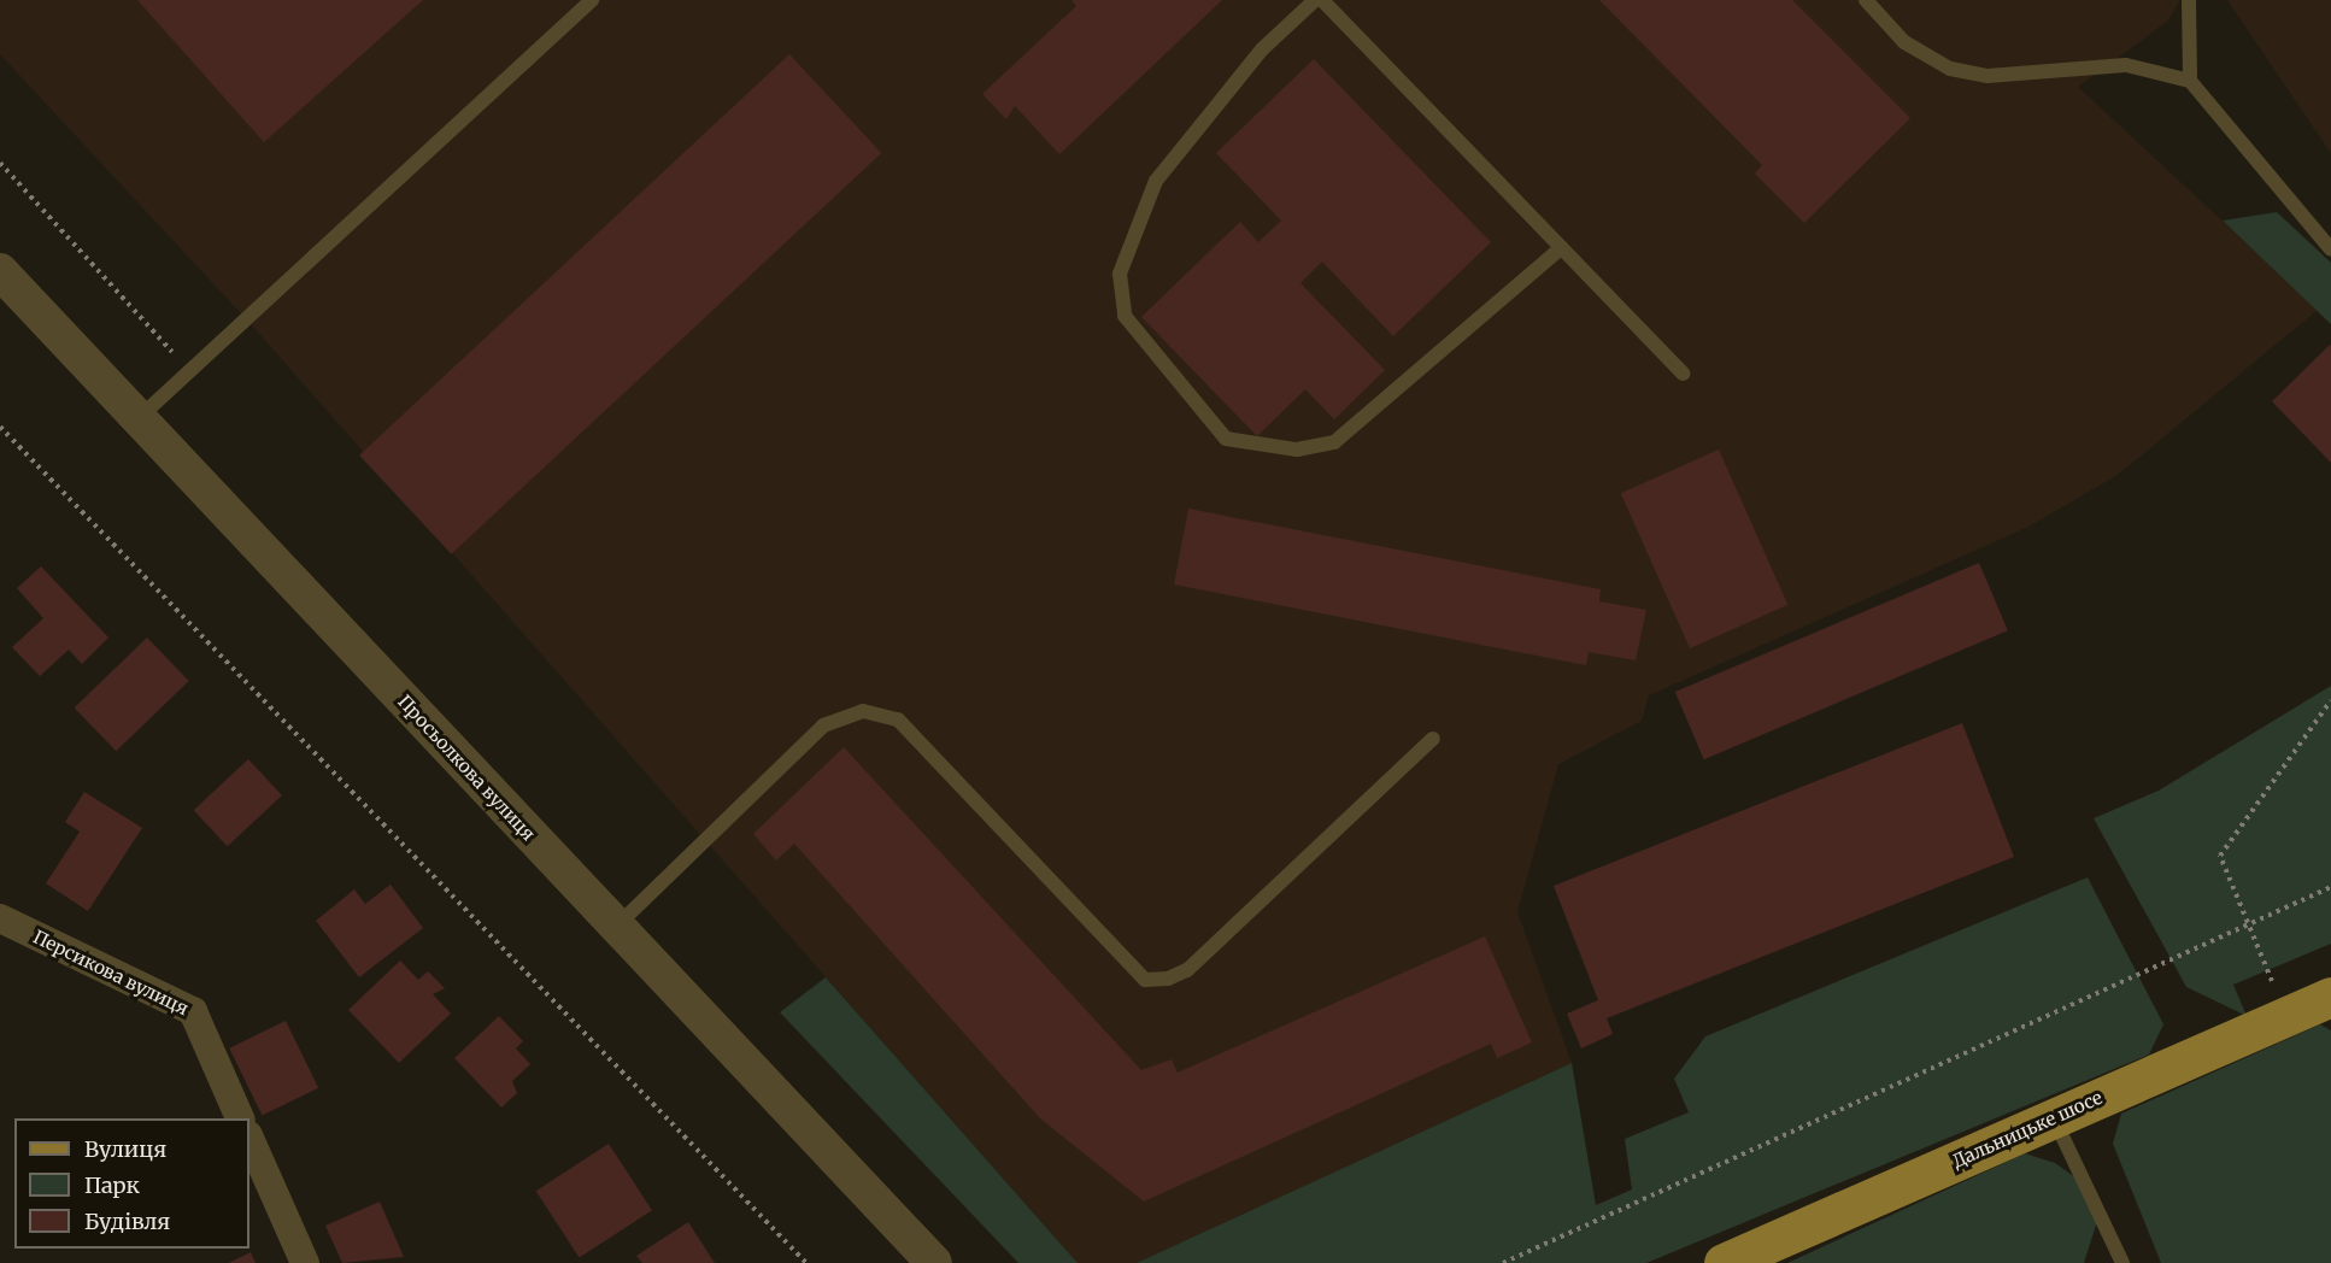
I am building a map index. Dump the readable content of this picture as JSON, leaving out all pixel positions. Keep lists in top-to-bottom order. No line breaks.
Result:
{"streets":{"main road":["Дальницьке шосе"],"street":["Просьолкова вулиця","Персикова вулиця"]},"legend":["Вулиця","Парк","Будівля"]}
